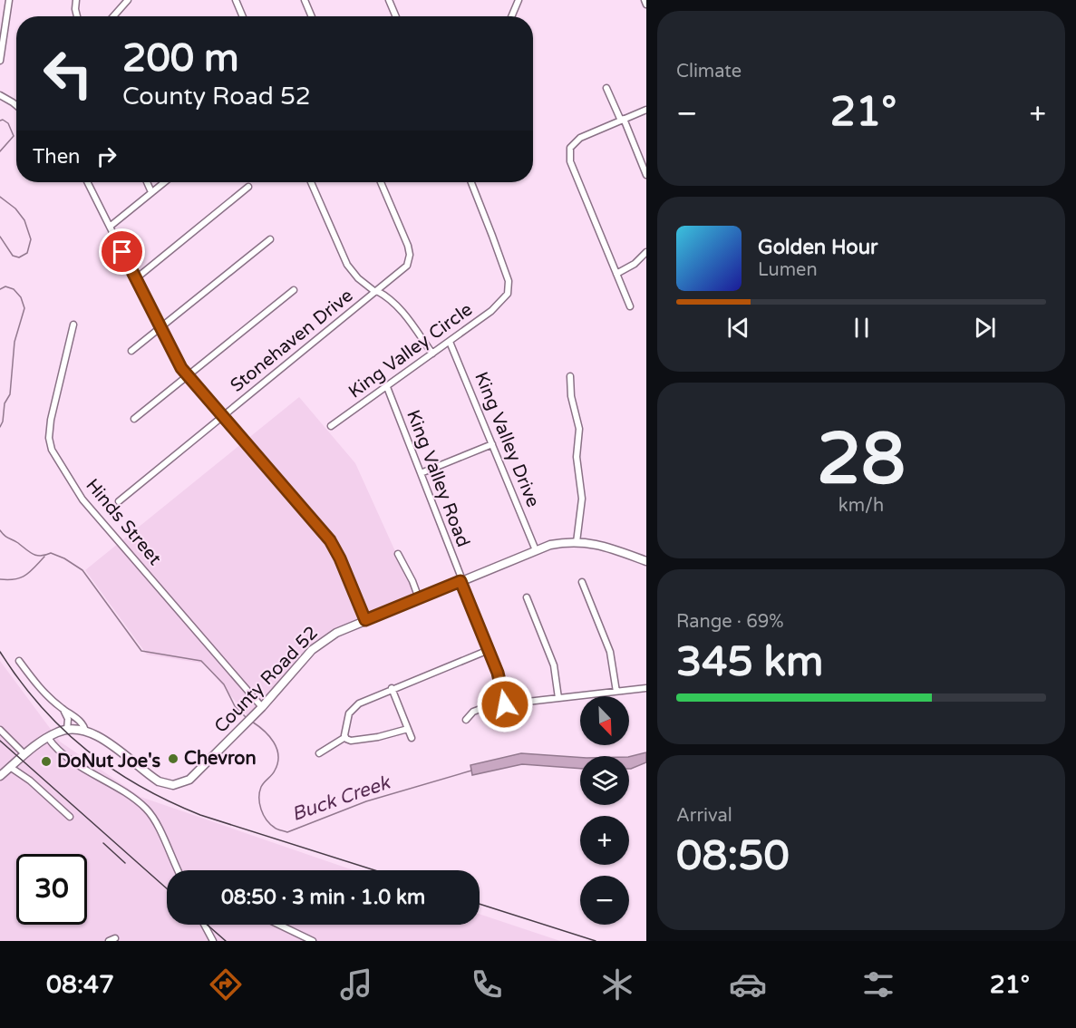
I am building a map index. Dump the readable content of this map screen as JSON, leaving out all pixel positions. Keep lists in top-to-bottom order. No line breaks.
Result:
{"streets":{"street":["Stonehaven Drive","King Valley Circle","King Valley Drive","King Valley Road","Hinds Street","County Road 52"]},"crossings":[["King Valley Circle","King Valley Drive"],["King Valley Circle","King Valley Road"],["King Valley Drive","County Road 52"],["King Valley Road","County Road 52"],["Hinds Street","County Road 52"]],"water":["Buck Creek"],"places":["Chevron","DoNut Joe's"],"north":"bottom right","page":{"tile":["Climate",["28","km/h"],["Range · 69%","345 km"],["Arrival","08:50"]],"turn":["200 m","County Road 52"],"heat":["−","21°","+"],"then":"Then","song":["Golden Hour","Lumen"],"map_buttons":["+","−"],"limit":"30","trip":"08:50 · 3 min · 1.0 km","tabs":["08:47","21°"]}}
